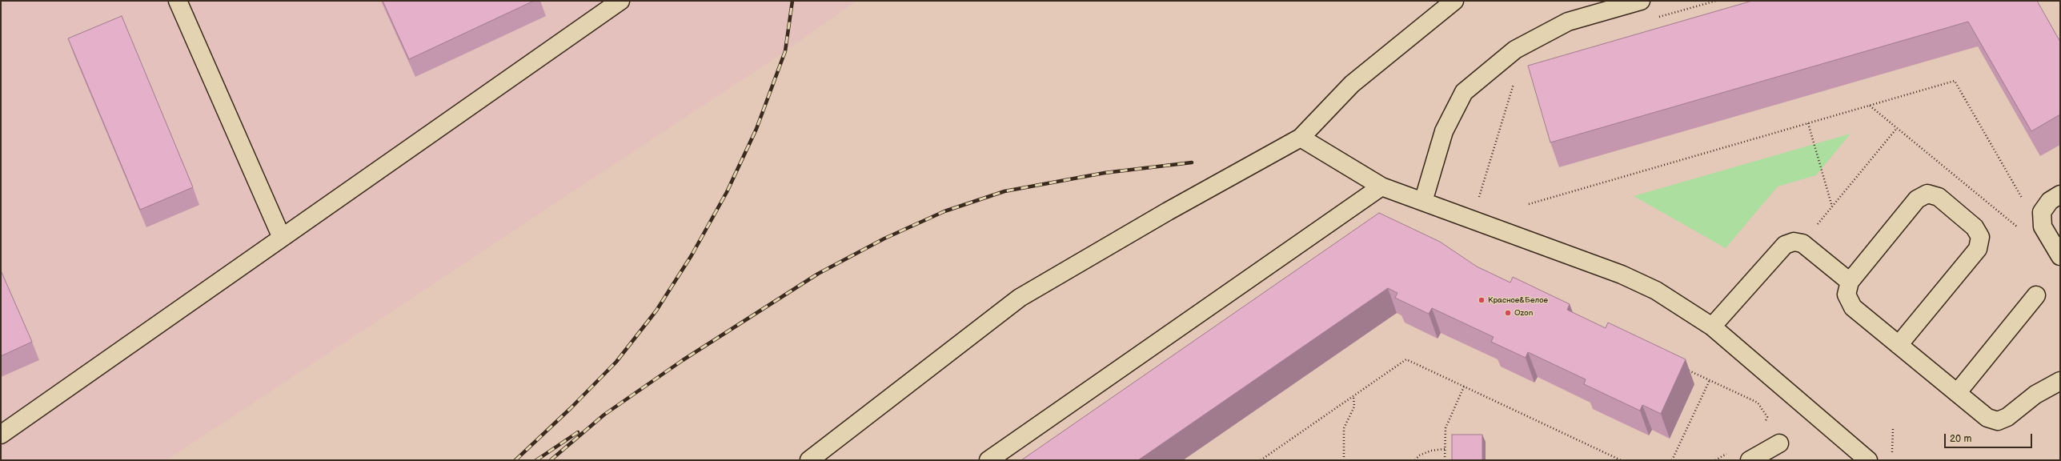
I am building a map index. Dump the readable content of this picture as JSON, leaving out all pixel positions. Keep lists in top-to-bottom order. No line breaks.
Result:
{"places":["Красное&Белое","Ozon"],"scale_bar":"20 m"}
